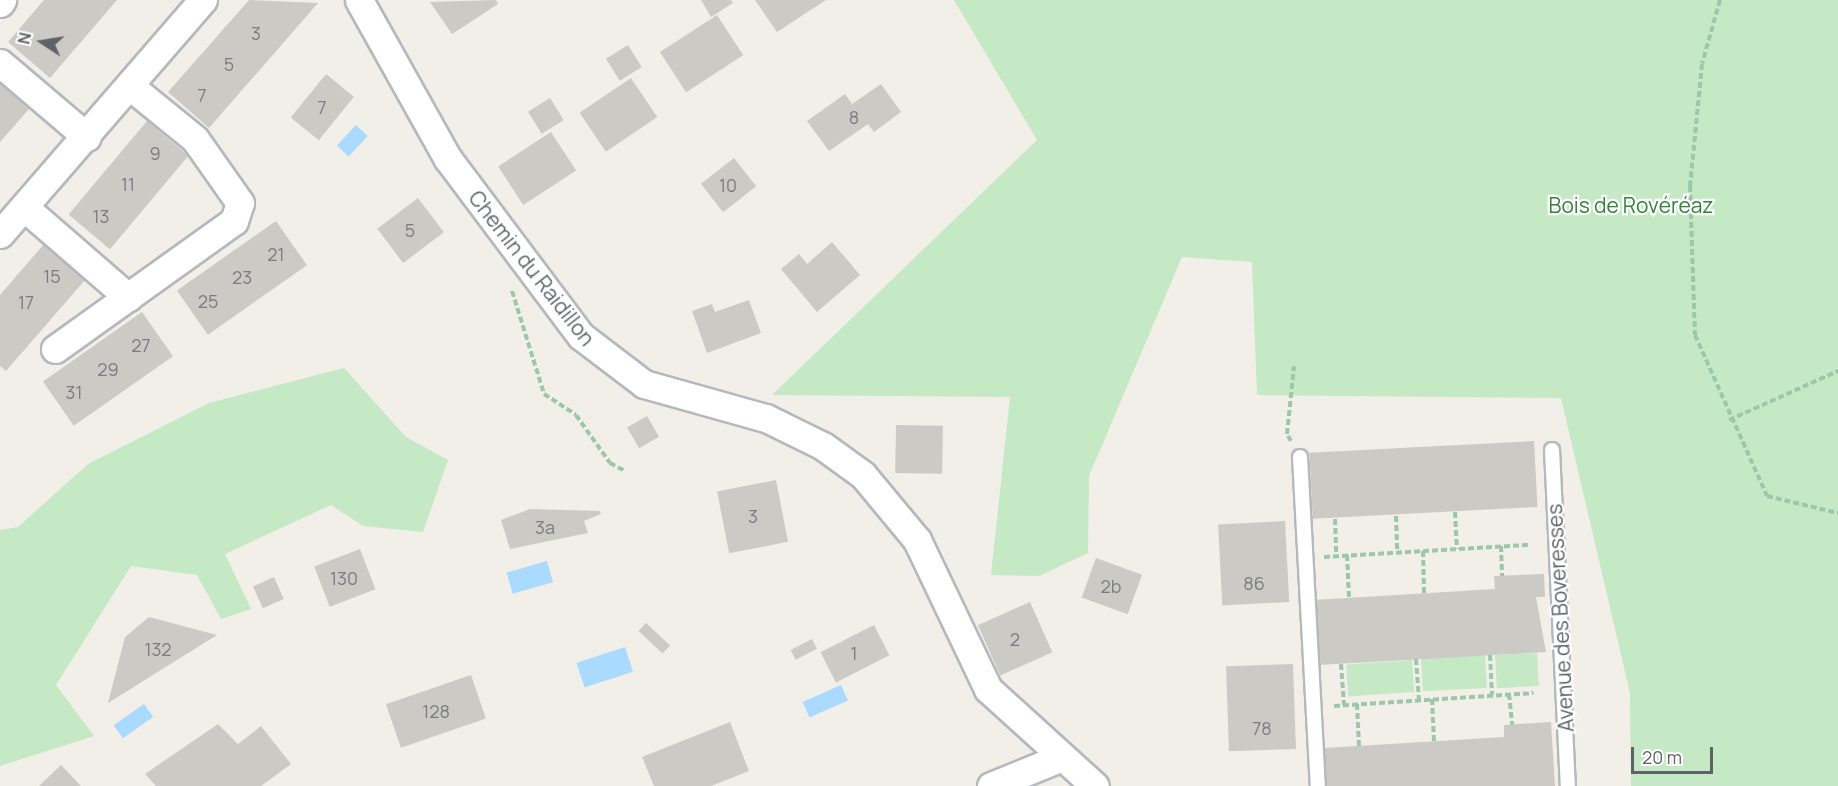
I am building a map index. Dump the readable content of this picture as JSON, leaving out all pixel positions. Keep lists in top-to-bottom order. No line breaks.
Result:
{"streets":{"street":["Chemin du Raidillon"],"lane":["Avenue des Boveresses"]},"parks":["Bois de Rovéréaz"],"house_numbers":["3","5","7","7","8","9","11","10","13","5","21","15","23","25","17","27","29","31","3","3a","130","86","2b","2","132","1","128","78"],"scale_bar":"20 m","north":"left"}
